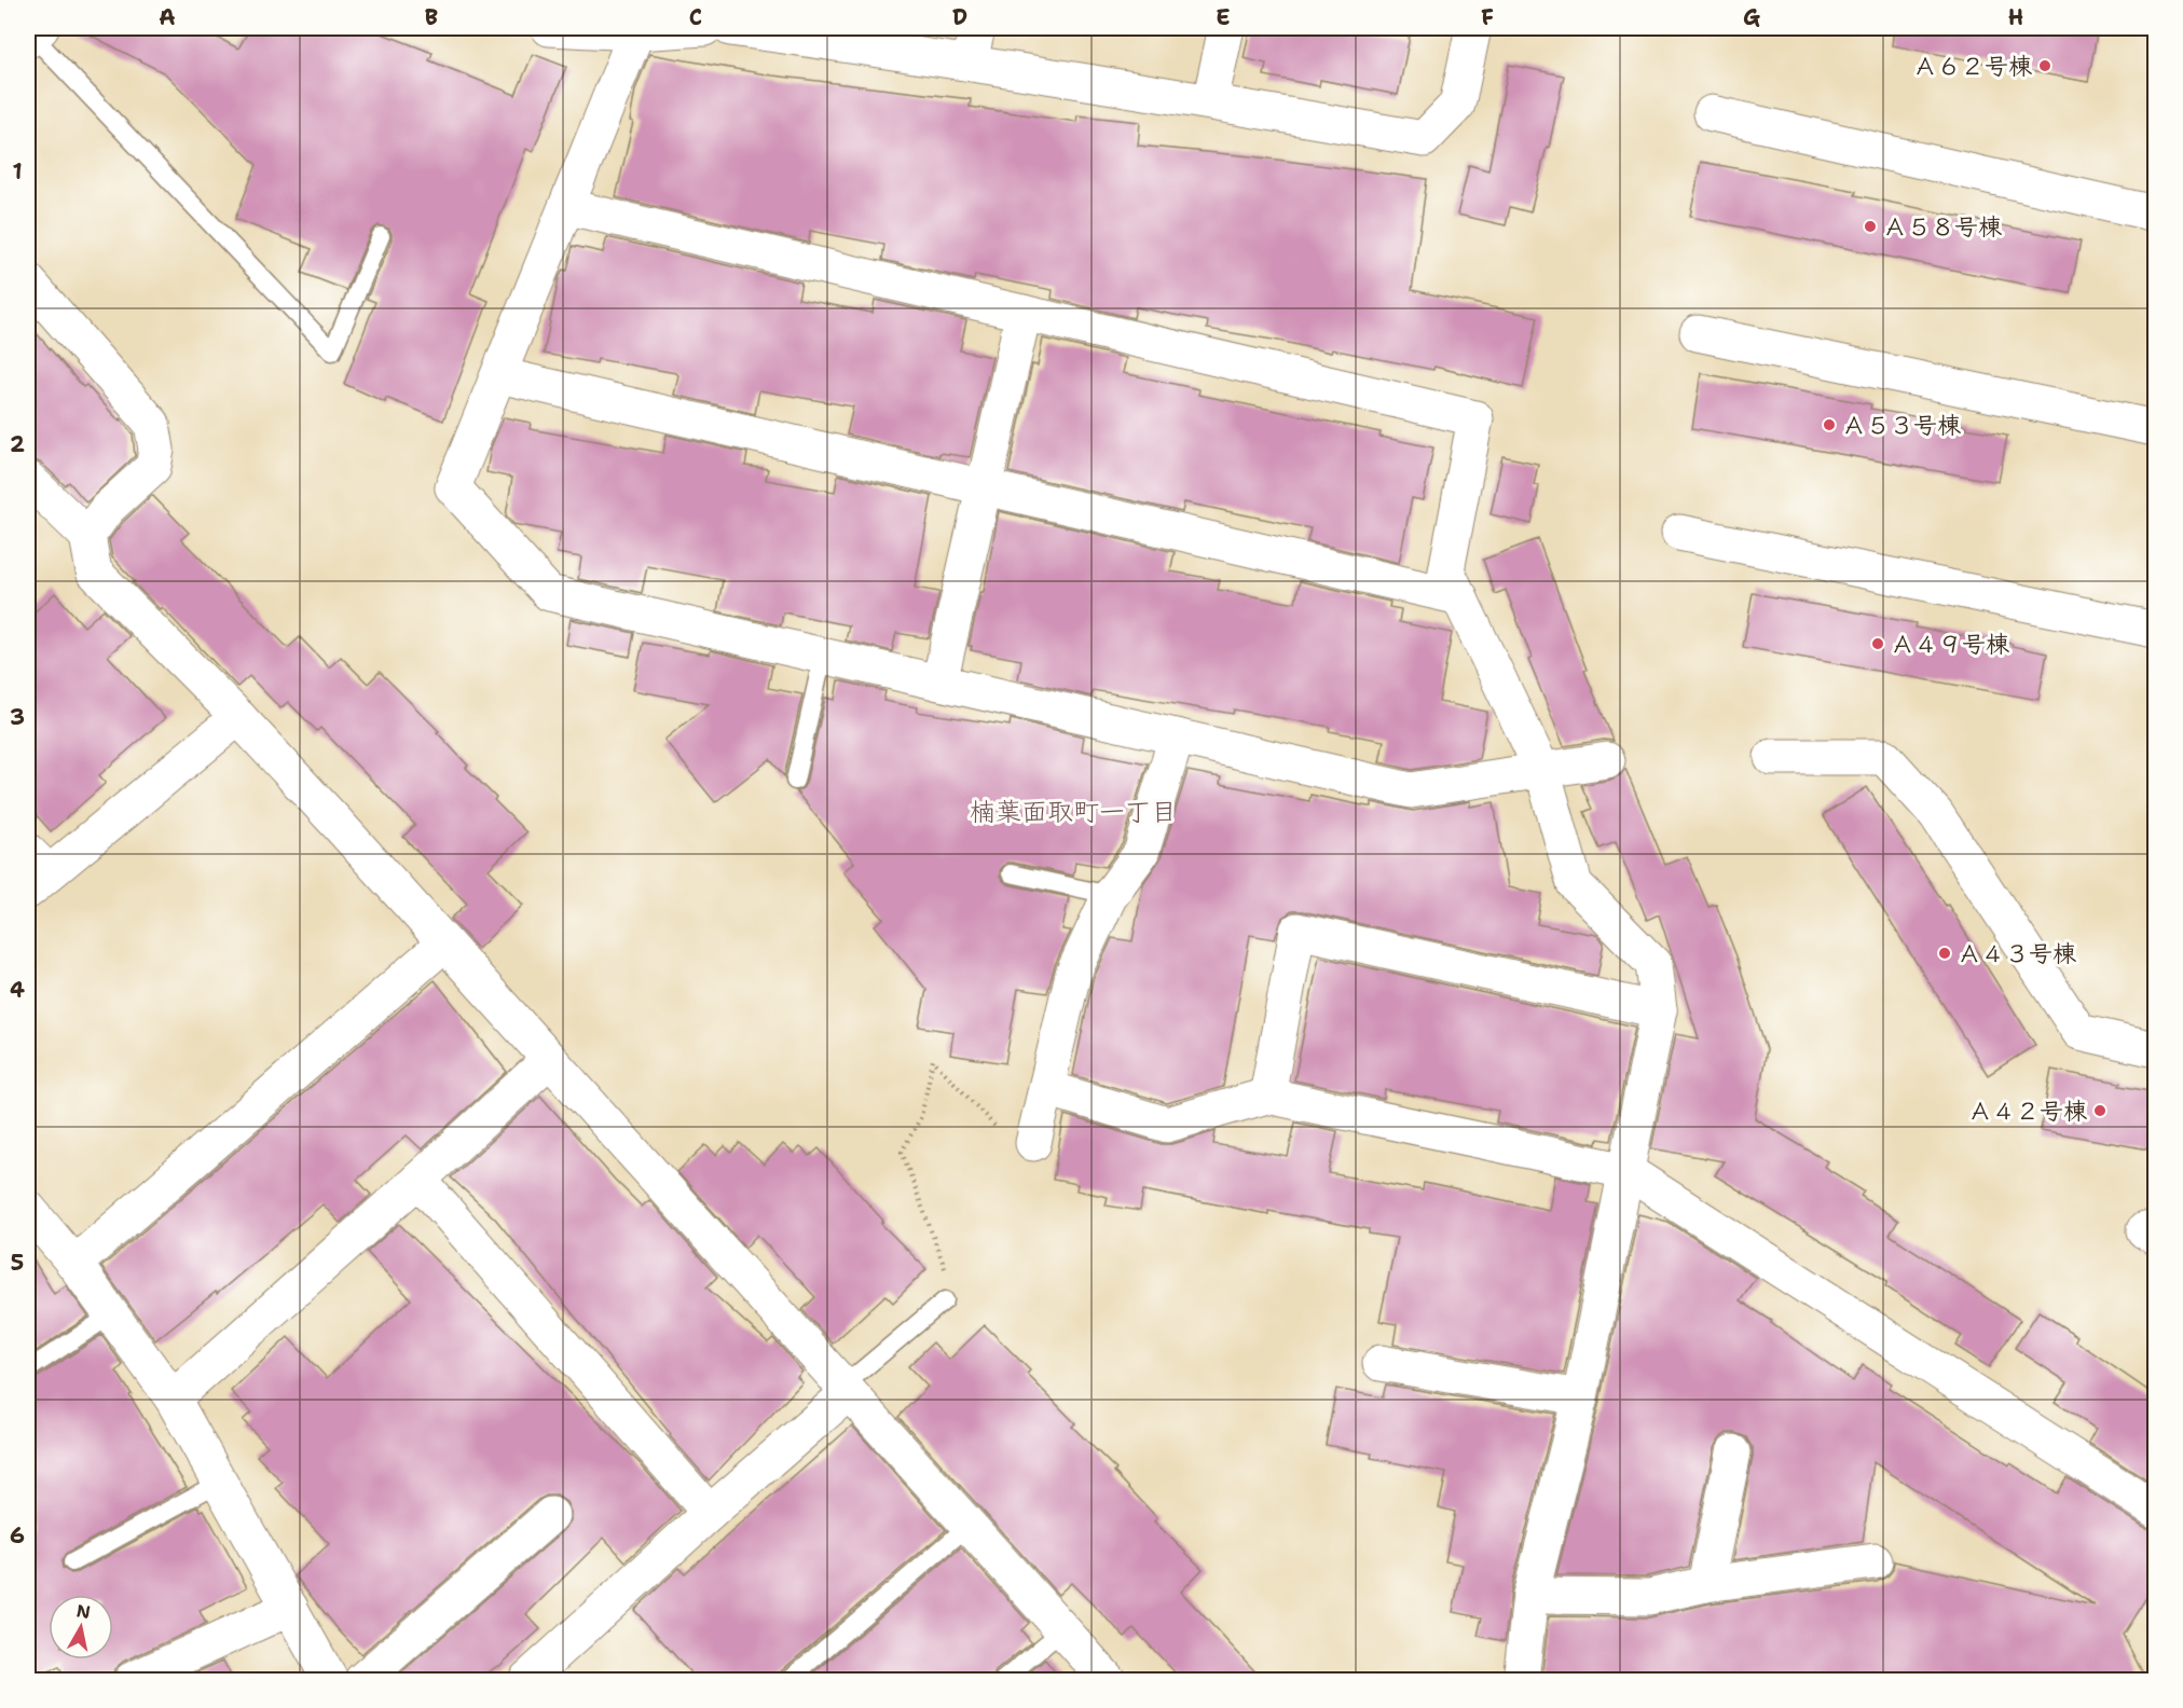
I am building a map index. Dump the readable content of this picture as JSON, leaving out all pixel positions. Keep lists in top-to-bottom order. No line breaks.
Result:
{"districts":["楠葉面取町一丁目"],"places":["Ａ６２号棟","Ａ５８号棟","Ａ５３号棟","Ａ４９号棟","Ａ４３号棟","Ａ４２号棟"],"north":"top","grid":{"columns":["A","B","C","D","E","F","G","H"],"rows":["1","2","3","4","5","6"]}}
